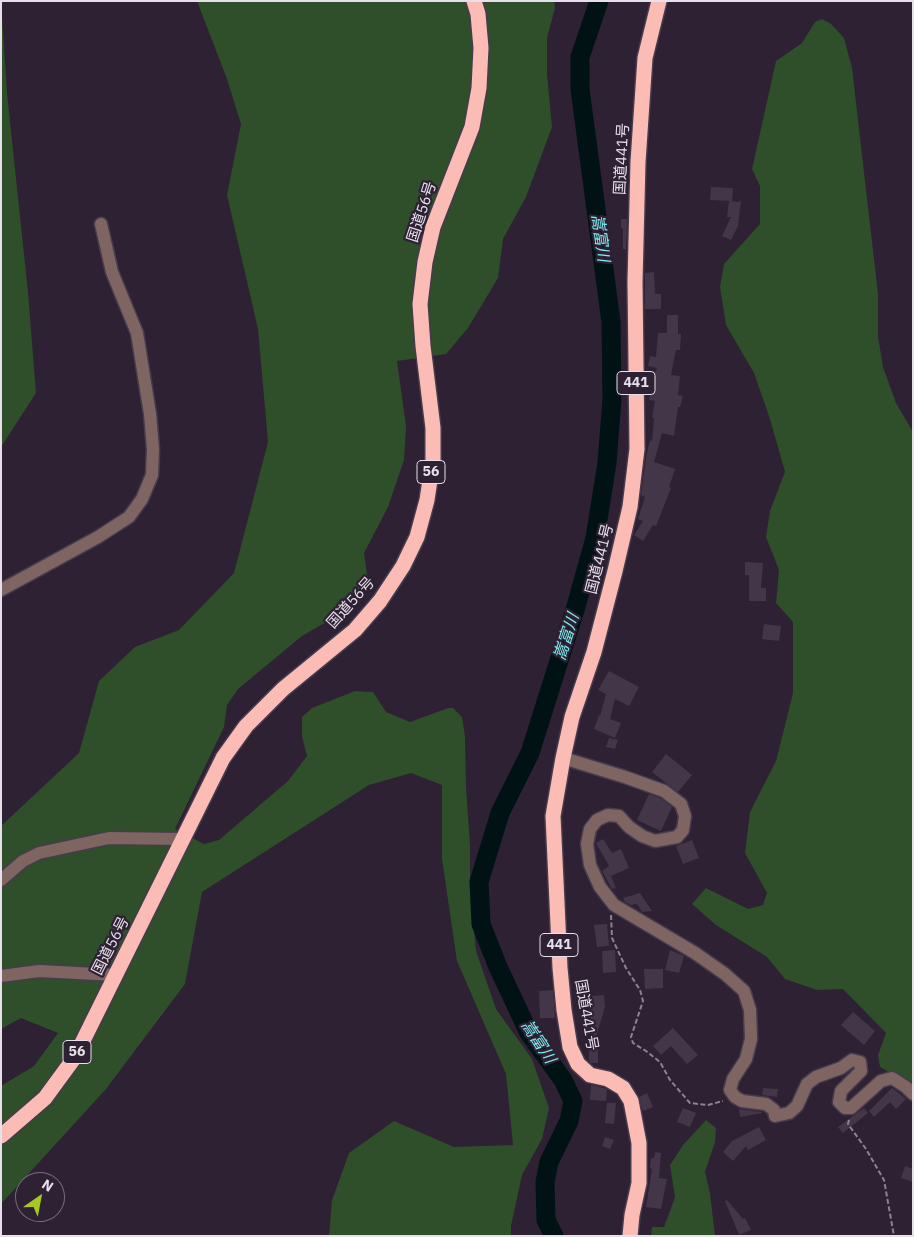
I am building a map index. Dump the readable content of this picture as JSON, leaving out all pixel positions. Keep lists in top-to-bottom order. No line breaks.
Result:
{"streets":{"highway":["国道441号","国道56号","441","56"]},"water":["嵩富川"],"north":"top right"}
